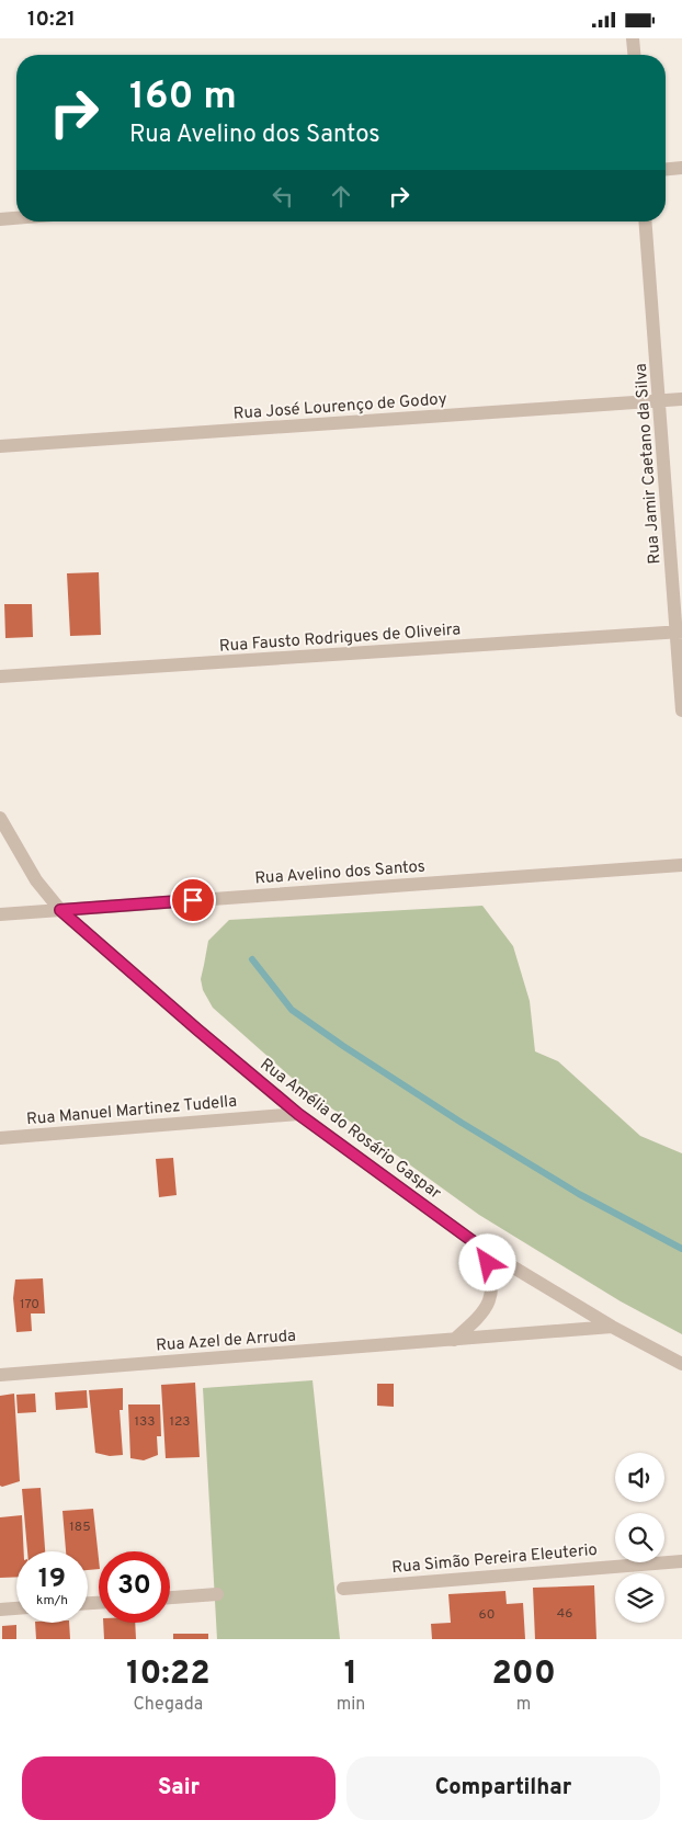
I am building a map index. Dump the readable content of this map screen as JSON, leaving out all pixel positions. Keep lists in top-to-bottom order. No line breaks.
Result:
{"streets":{"street":["Rua José Lourenço de Godoy","Rua Jamir Caetano da Silva","Rua Fausto Rodrigues de Oliveira","Rua Avelino dos Santos","Rua Manuel Martinez Tudella","Rua Amélia do Rosário Gaspar","Rua Azel de Arruda","Rua Simão Pereira Eleuterio"]},"crossings":[["Rua José Lourenço de Godoy","Rua Jamir Caetano da Silva"],["Rua Jamir Caetano da Silva","Rua Fausto Rodrigues de Oliveira"],["Rua Avelino dos Santos","Rua Amélia do Rosário Gaspar"],["Rua Manuel Martinez Tudella","Rua Amélia do Rosário Gaspar"],["Rua Amélia do Rosário Gaspar","Rua Azel de Arruda"]],"house_numbers":["170","133","123","185","46","60"],"page":{"status":"10:21","turn":["160 m","Rua Avelino dos Santos"],"speed":"19 km/h","limit":"30","eta":["10:22","Chegada","1","min","200","m"],"buttons":["Sair","Compartilhar"]}}
